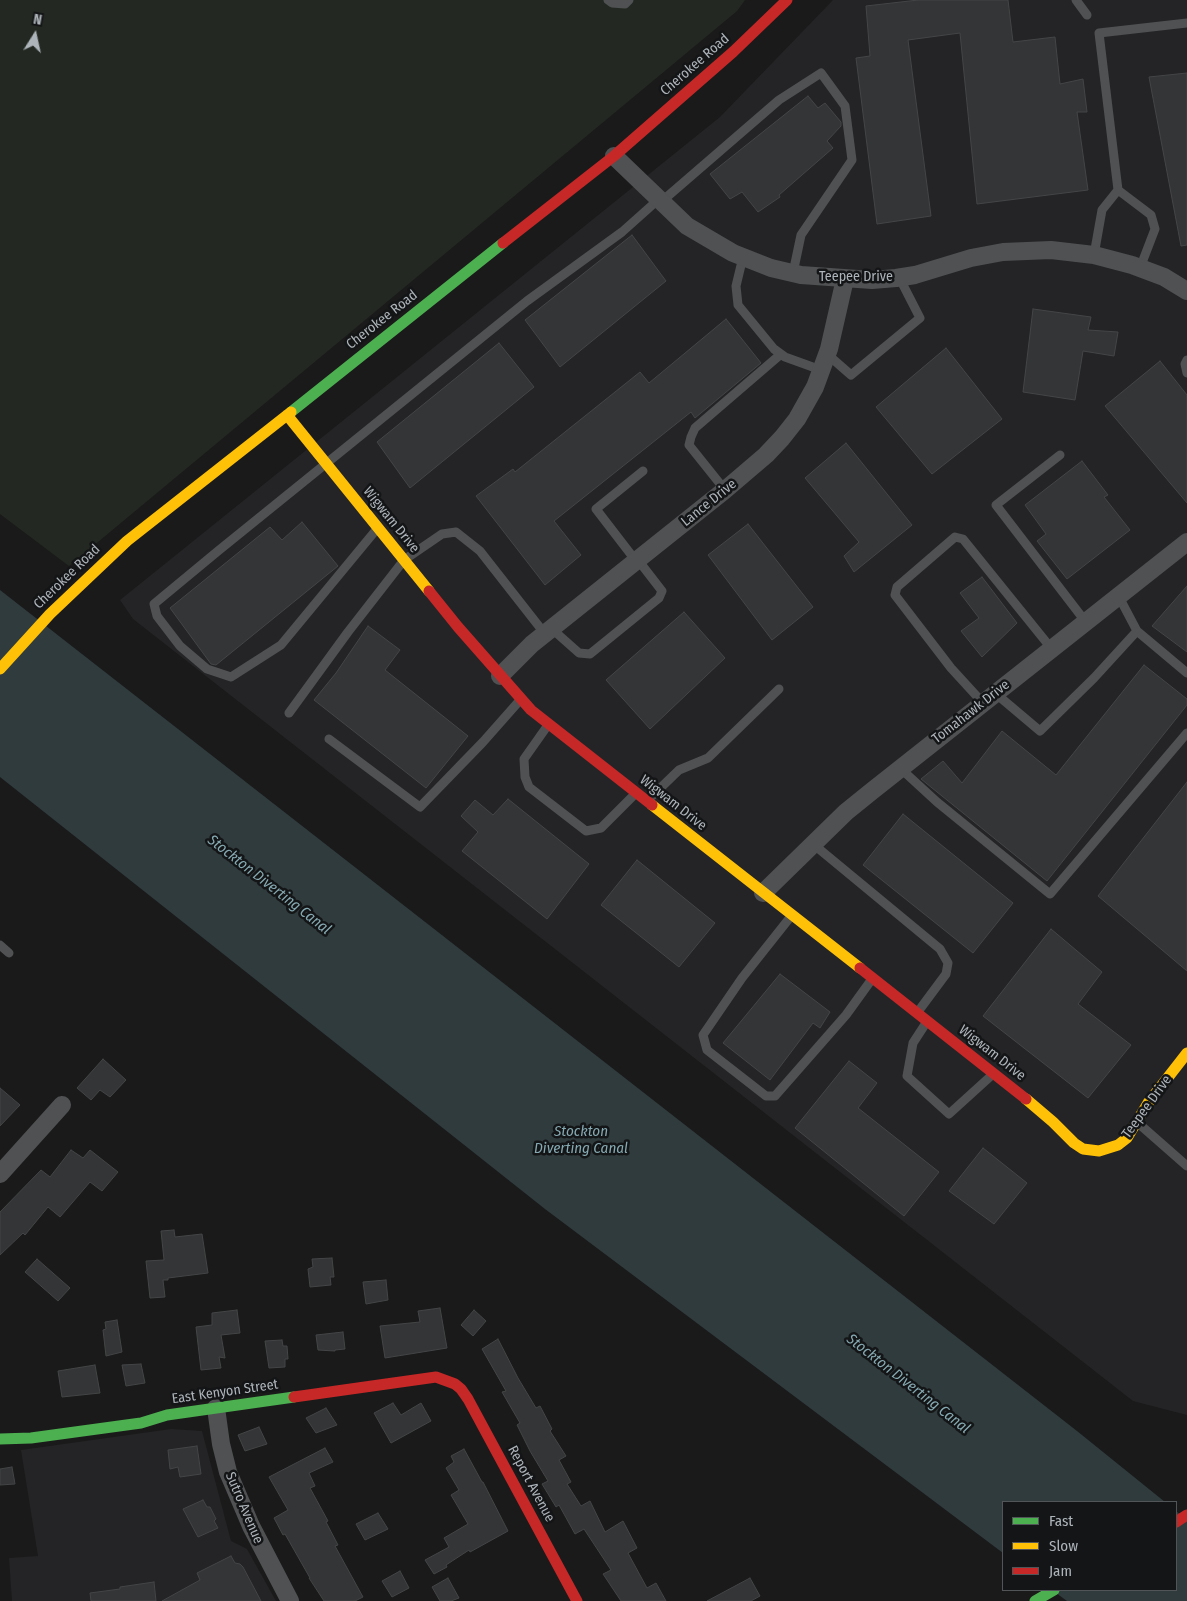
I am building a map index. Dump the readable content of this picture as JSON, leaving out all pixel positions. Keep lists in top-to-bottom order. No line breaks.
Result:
{"streets":{"street":["Cherokee Road","Teepee Drive","Lance Drive","Wigwam Drive","Tomahawk Drive","East Kenyon Street","Report Avenue","Sutro Avenue"]},"crossings":[["Cherokee Road","Teepee Drive"],["Cherokee Road","Wigwam Drive"],["Teepee Drive","Lance Drive"],["Teepee Drive","Wigwam Drive"],["Lance Drive","Wigwam Drive"],["Wigwam Drive","Tomahawk Drive"],["East Kenyon Street","Report Avenue"],["East Kenyon Street","Sutro Avenue"]],"water":["Stockton Diverting Canal"],"legend":["Fast","Slow","Jam"],"north":"top"}
